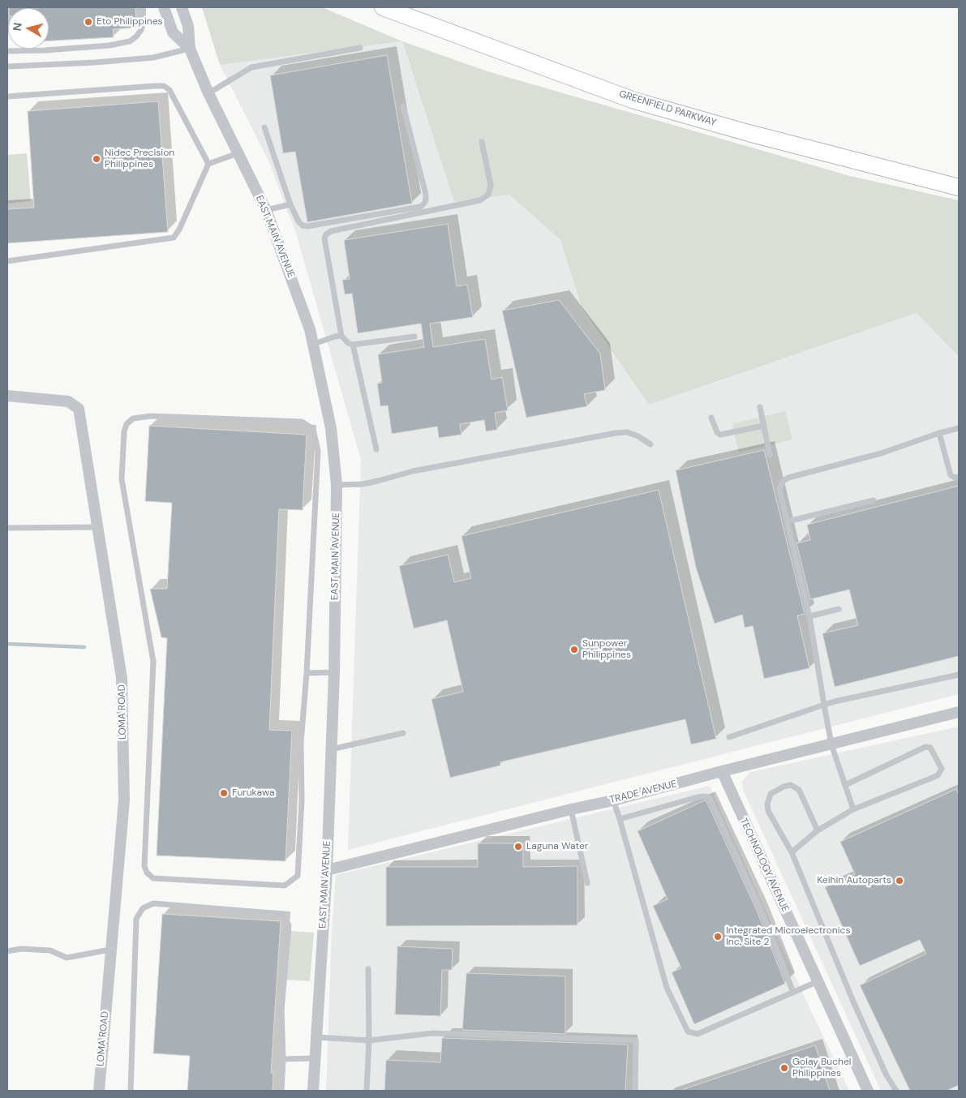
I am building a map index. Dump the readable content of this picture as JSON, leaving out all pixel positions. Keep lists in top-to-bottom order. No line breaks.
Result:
{"streets":{"main road":["GREENFIELD PARKWAY"],"street":["EAST MAIN AVENUE","LOMA ROAD","TRADE AVENUE","TECHNOLOGY AVENUE"]},"crossings":[["EAST MAIN AVENUE","TRADE AVENUE"],["TRADE AVENUE","TECHNOLOGY AVENUE"]],"places":["Eto Philippines","Nidec Precision Philippines","Sunpower Philippines","Furukawa","Laguna Water","Keihin Autoparts","Integrated Microelectronics Inc. Site 2","Golay Buchel Philippines"],"north":"left"}
